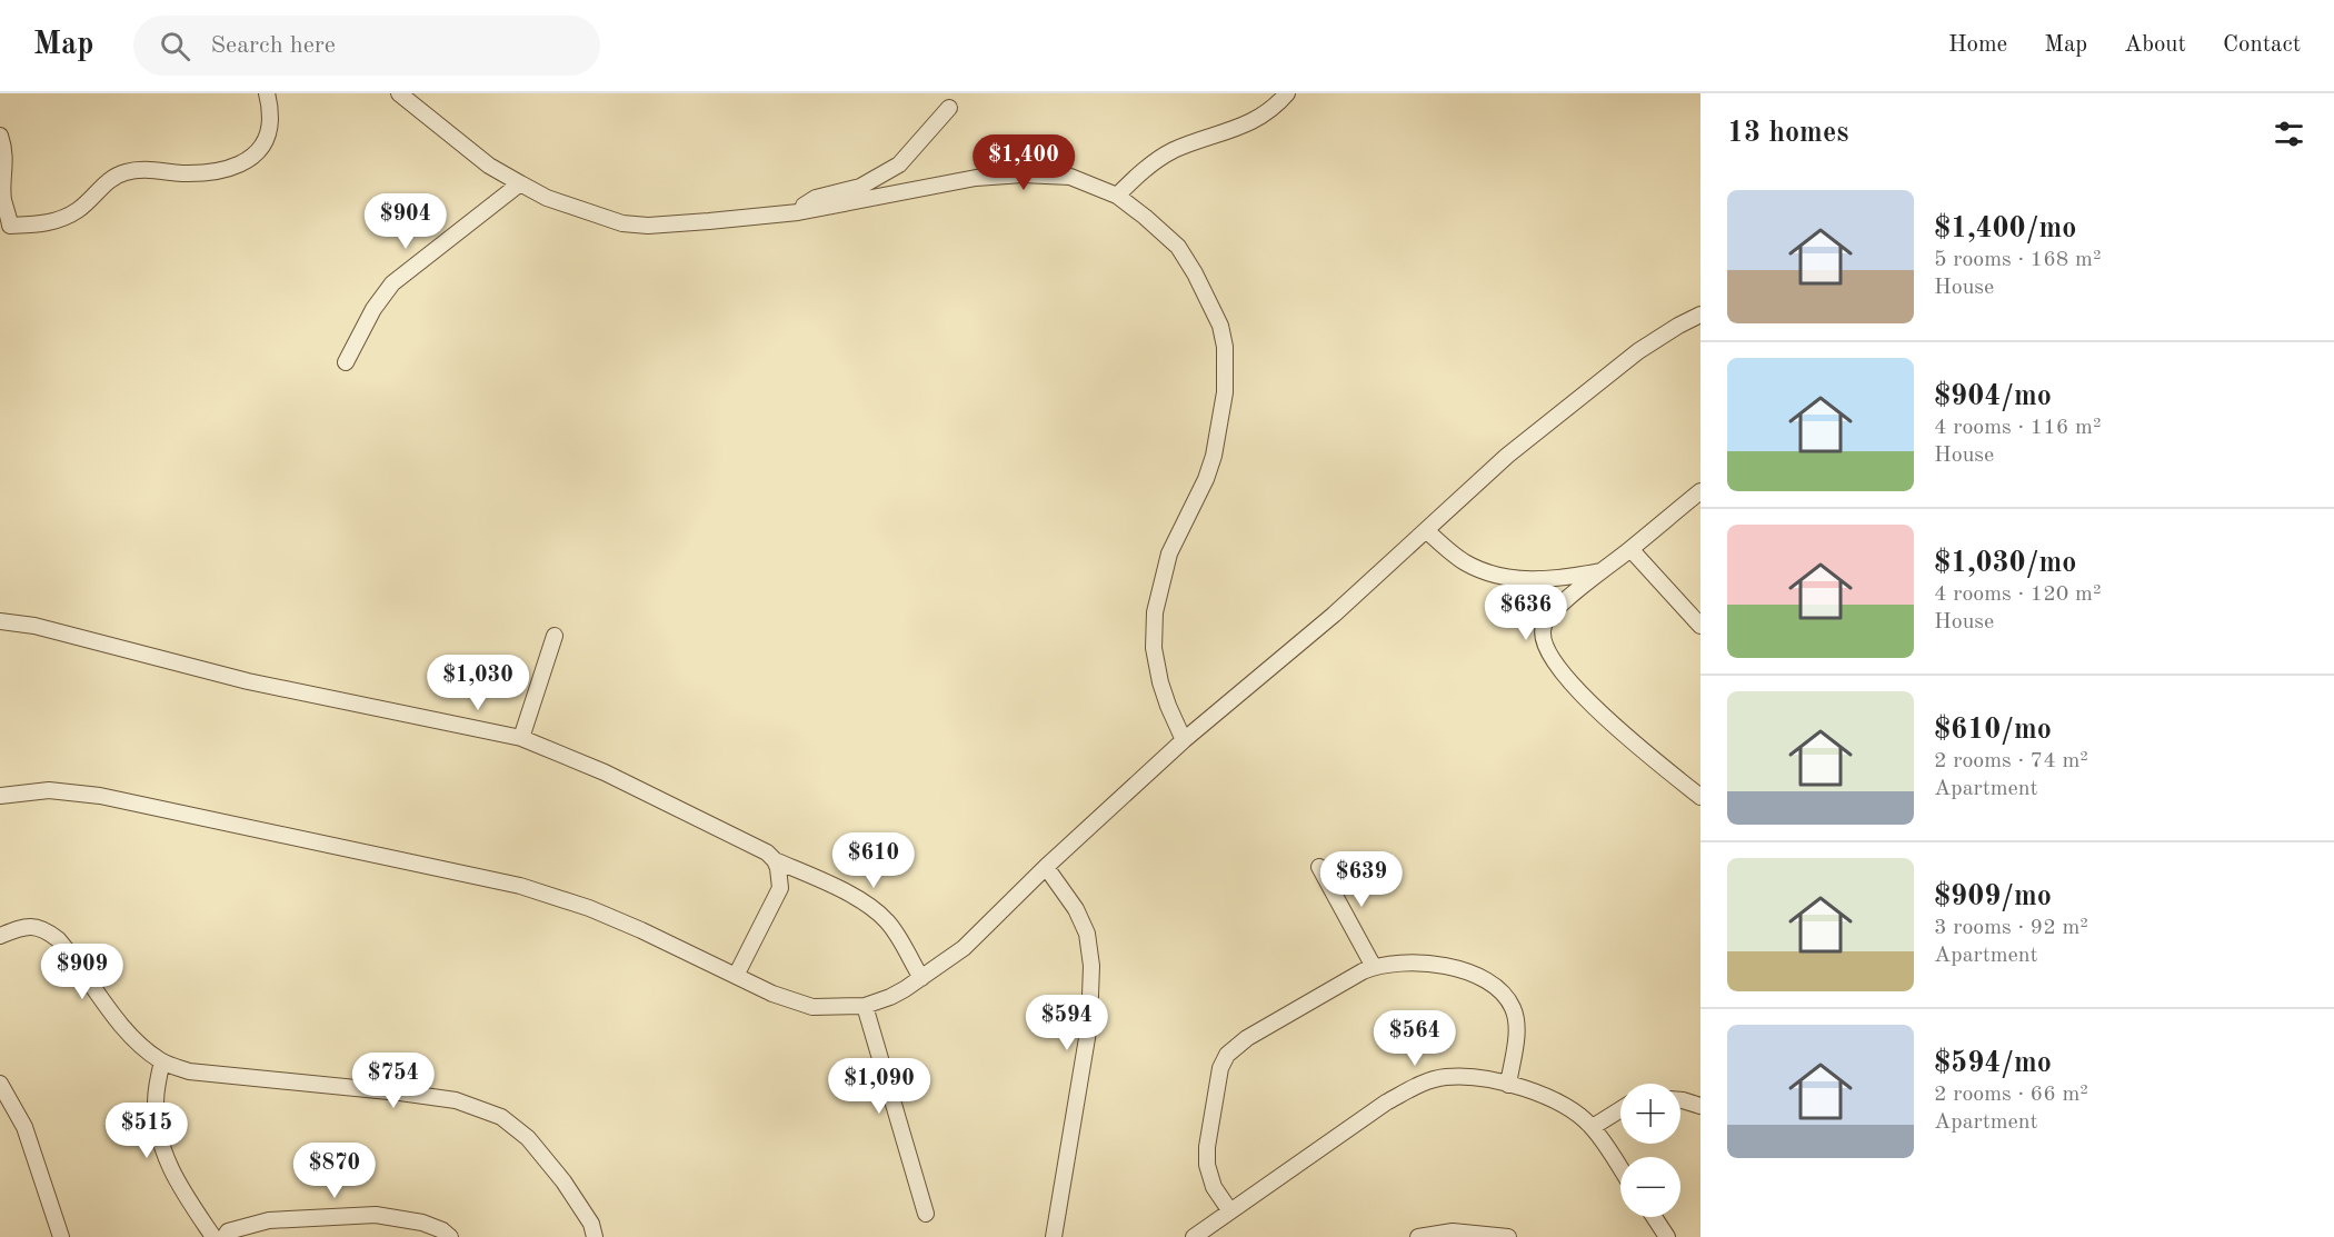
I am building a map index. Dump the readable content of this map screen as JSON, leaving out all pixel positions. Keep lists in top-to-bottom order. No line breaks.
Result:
{"page":{"header":"Map","search":"Search here","nav":["Home","Map","About","Contact"],"heading":"13 homes","price":["$1,400","$904","$636","$1,030","$610","$639","$909","$594","$564","$754","$1,090","$515","$870"],"list":[{"name":"$1,400/mo","note":"5 rooms · 168 m² · House"},{"name":"$904/mo","note":"4 rooms · 116 m² · House"},{"name":"$1,030/mo","note":"4 rooms · 120 m² · House"},{"name":"$610/mo","note":"2 rooms · 74 m² · Apartment"},{"name":"$909/mo","note":"3 rooms · 92 m² · Apartment"},{"name":"$594/mo","note":"2 rooms · 66 m² · Apartment"}],"map_buttons":["+","−"]}}
